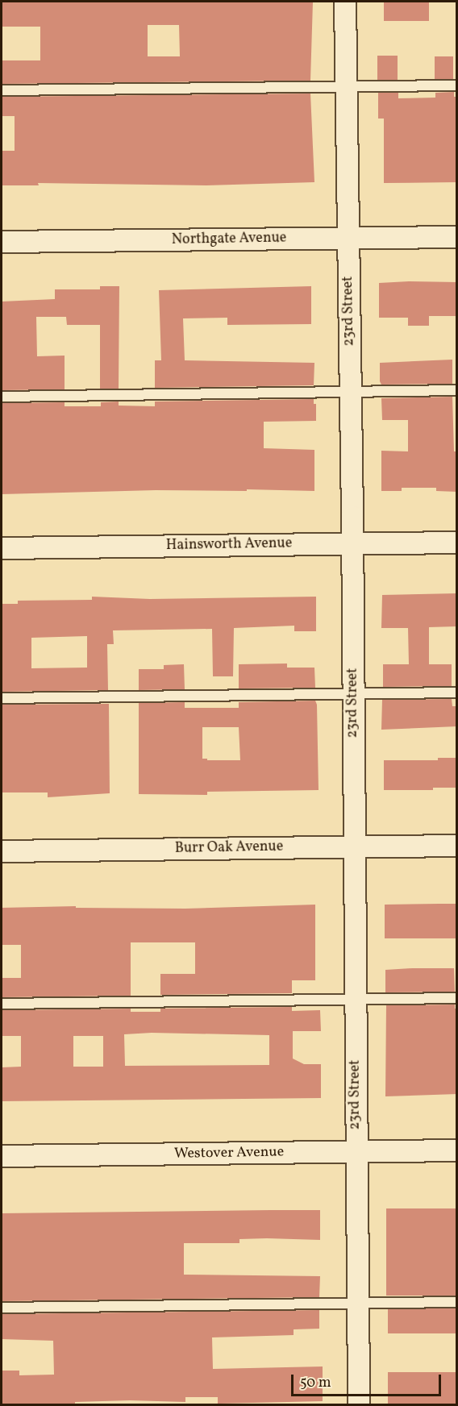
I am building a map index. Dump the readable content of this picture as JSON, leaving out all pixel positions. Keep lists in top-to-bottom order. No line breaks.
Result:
{"streets":{"street":["Northgate Avenue","23rd Street","Hainsworth Avenue","Burr Oak Avenue","Westover Avenue"]},"crossings":[["Northgate Avenue","23rd Street"],["23rd Street","Hainsworth Avenue"],["23rd Street","Burr Oak Avenue"],["23rd Street","Westover Avenue"]],"scale_bar":"50 m"}
